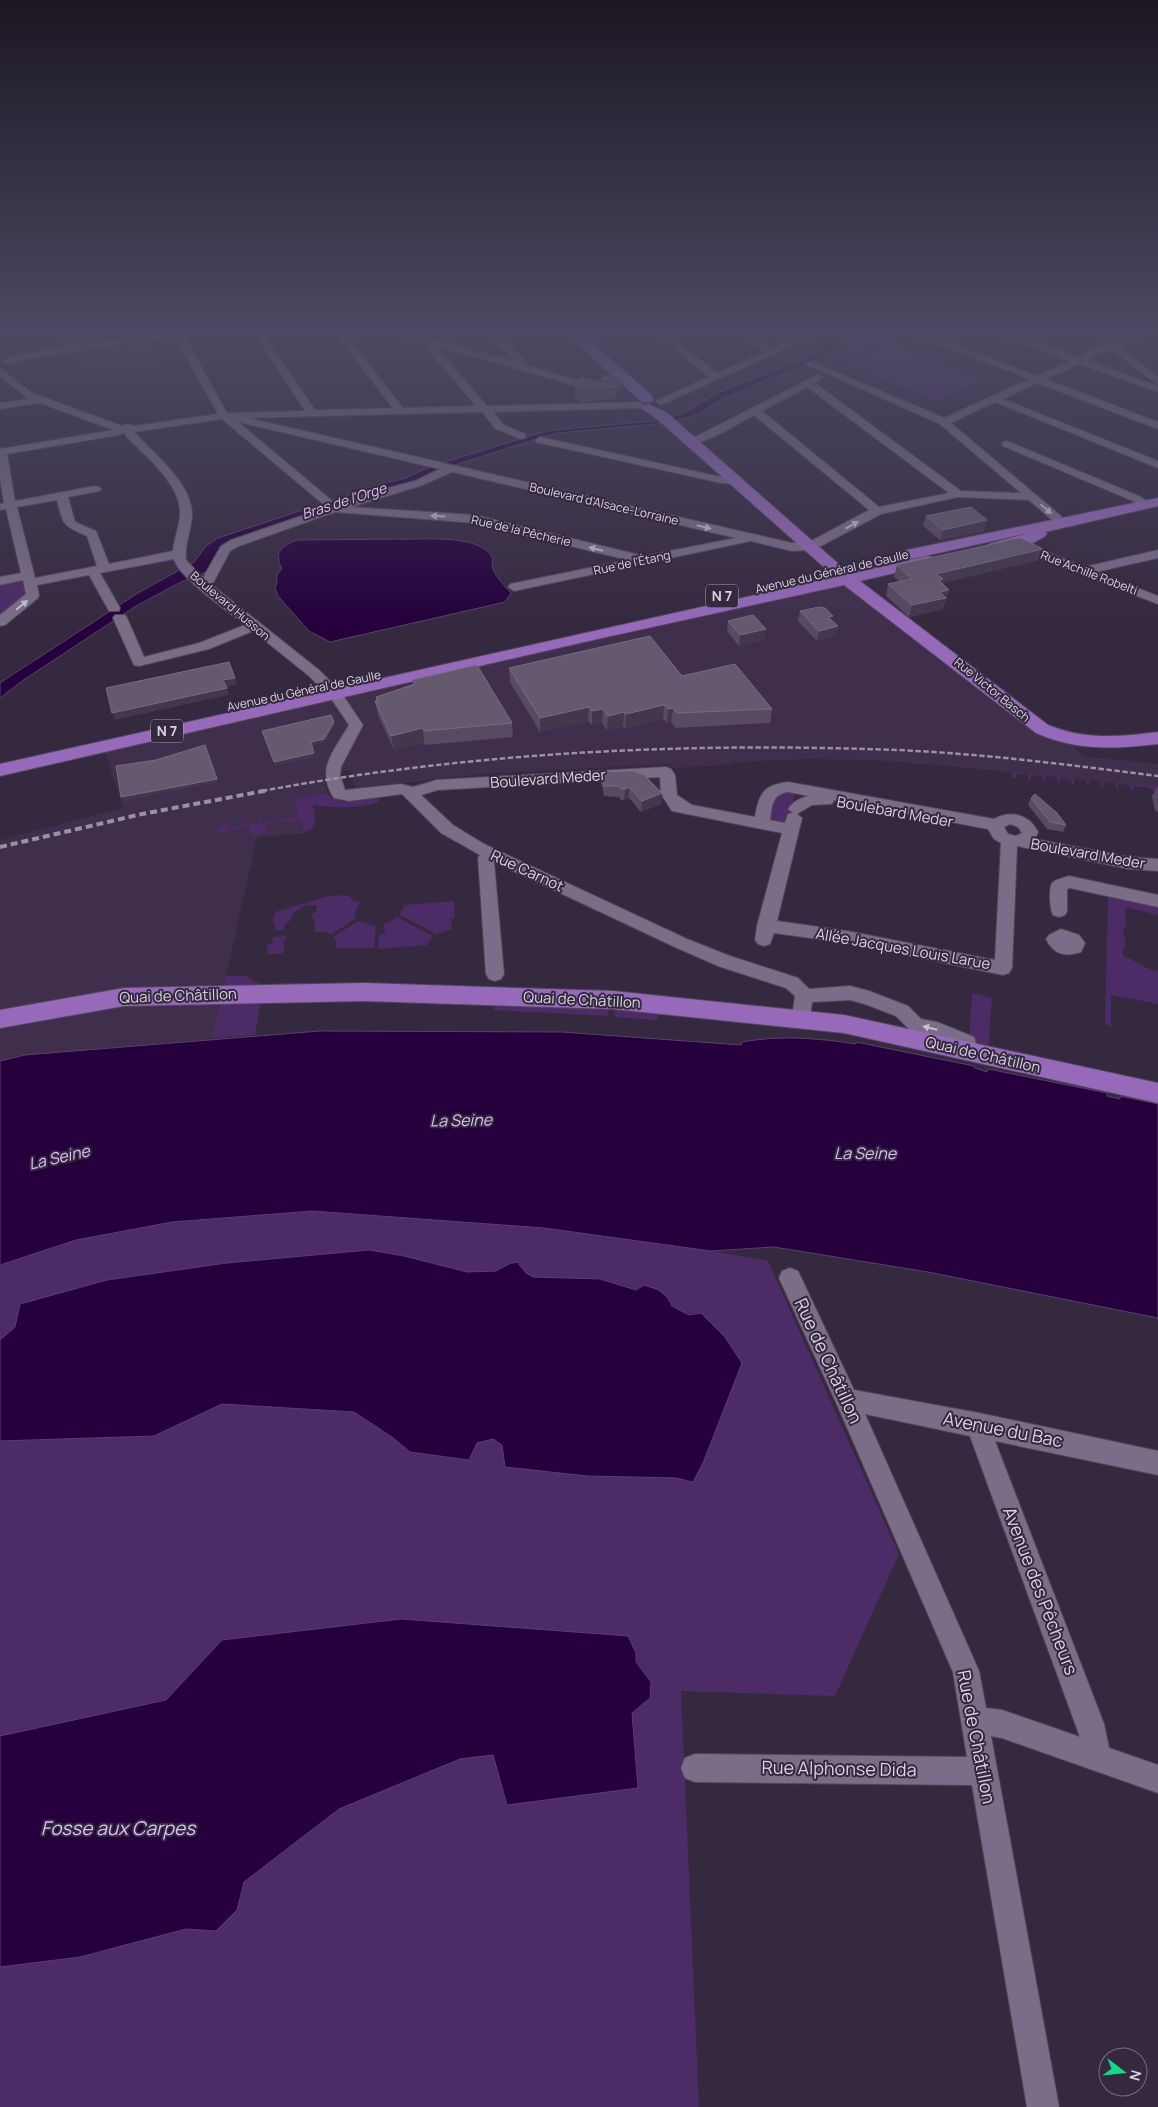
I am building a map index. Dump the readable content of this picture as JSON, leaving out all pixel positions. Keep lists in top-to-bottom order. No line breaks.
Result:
{"streets":{"main road":["Avenue du Général de Gaulle","N 7","Rue Victor Basch","Quai de Châtillon"],"street":["Boulevard d'Alsace-Lorraine","Rue de la Pêcherie","Rue de l'Étang","Rue Achille Robelti","Boulevard Husson","Boulevard Meder","Boulebard Meder","Rue Carnot","Allée Jacques Louis Larue","Rue de Châtillon","Avenue du Bac","Avenue des Pêcheurs","Rue Alphonse Dida"]},"crossings":[["Boulevard d'Alsace-Lorraine","Rue de l'Étang"],["Boulevard d'Alsace-Lorraine","Rue Victor Basch"],["Rue de la Pêcherie","Rue de l'Étang"],["Avenue du Général de Gaulle","Rue Achille Robelti"],["Avenue du Général de Gaulle","Boulevard Husson"],["Avenue du Général de Gaulle","Rue Victor Basch"],["Boulevard Meder","Boulebard Meder"],["Boulevard Meder","Rue Carnot"],["Boulevard Meder","Allée Jacques Louis Larue"],["Boulebard Meder","Allée Jacques Louis Larue"],["Rue Carnot","Quai de Châtillon"],["Rue de Châtillon","Avenue du Bac"],["Rue de Châtillon","Rue Alphonse Dida"],["Avenue du Bac","Avenue des Pêcheurs"]],"water":["Bras de l'Orge","La Seine","Fosse aux Carpes"],"north":"right"}
